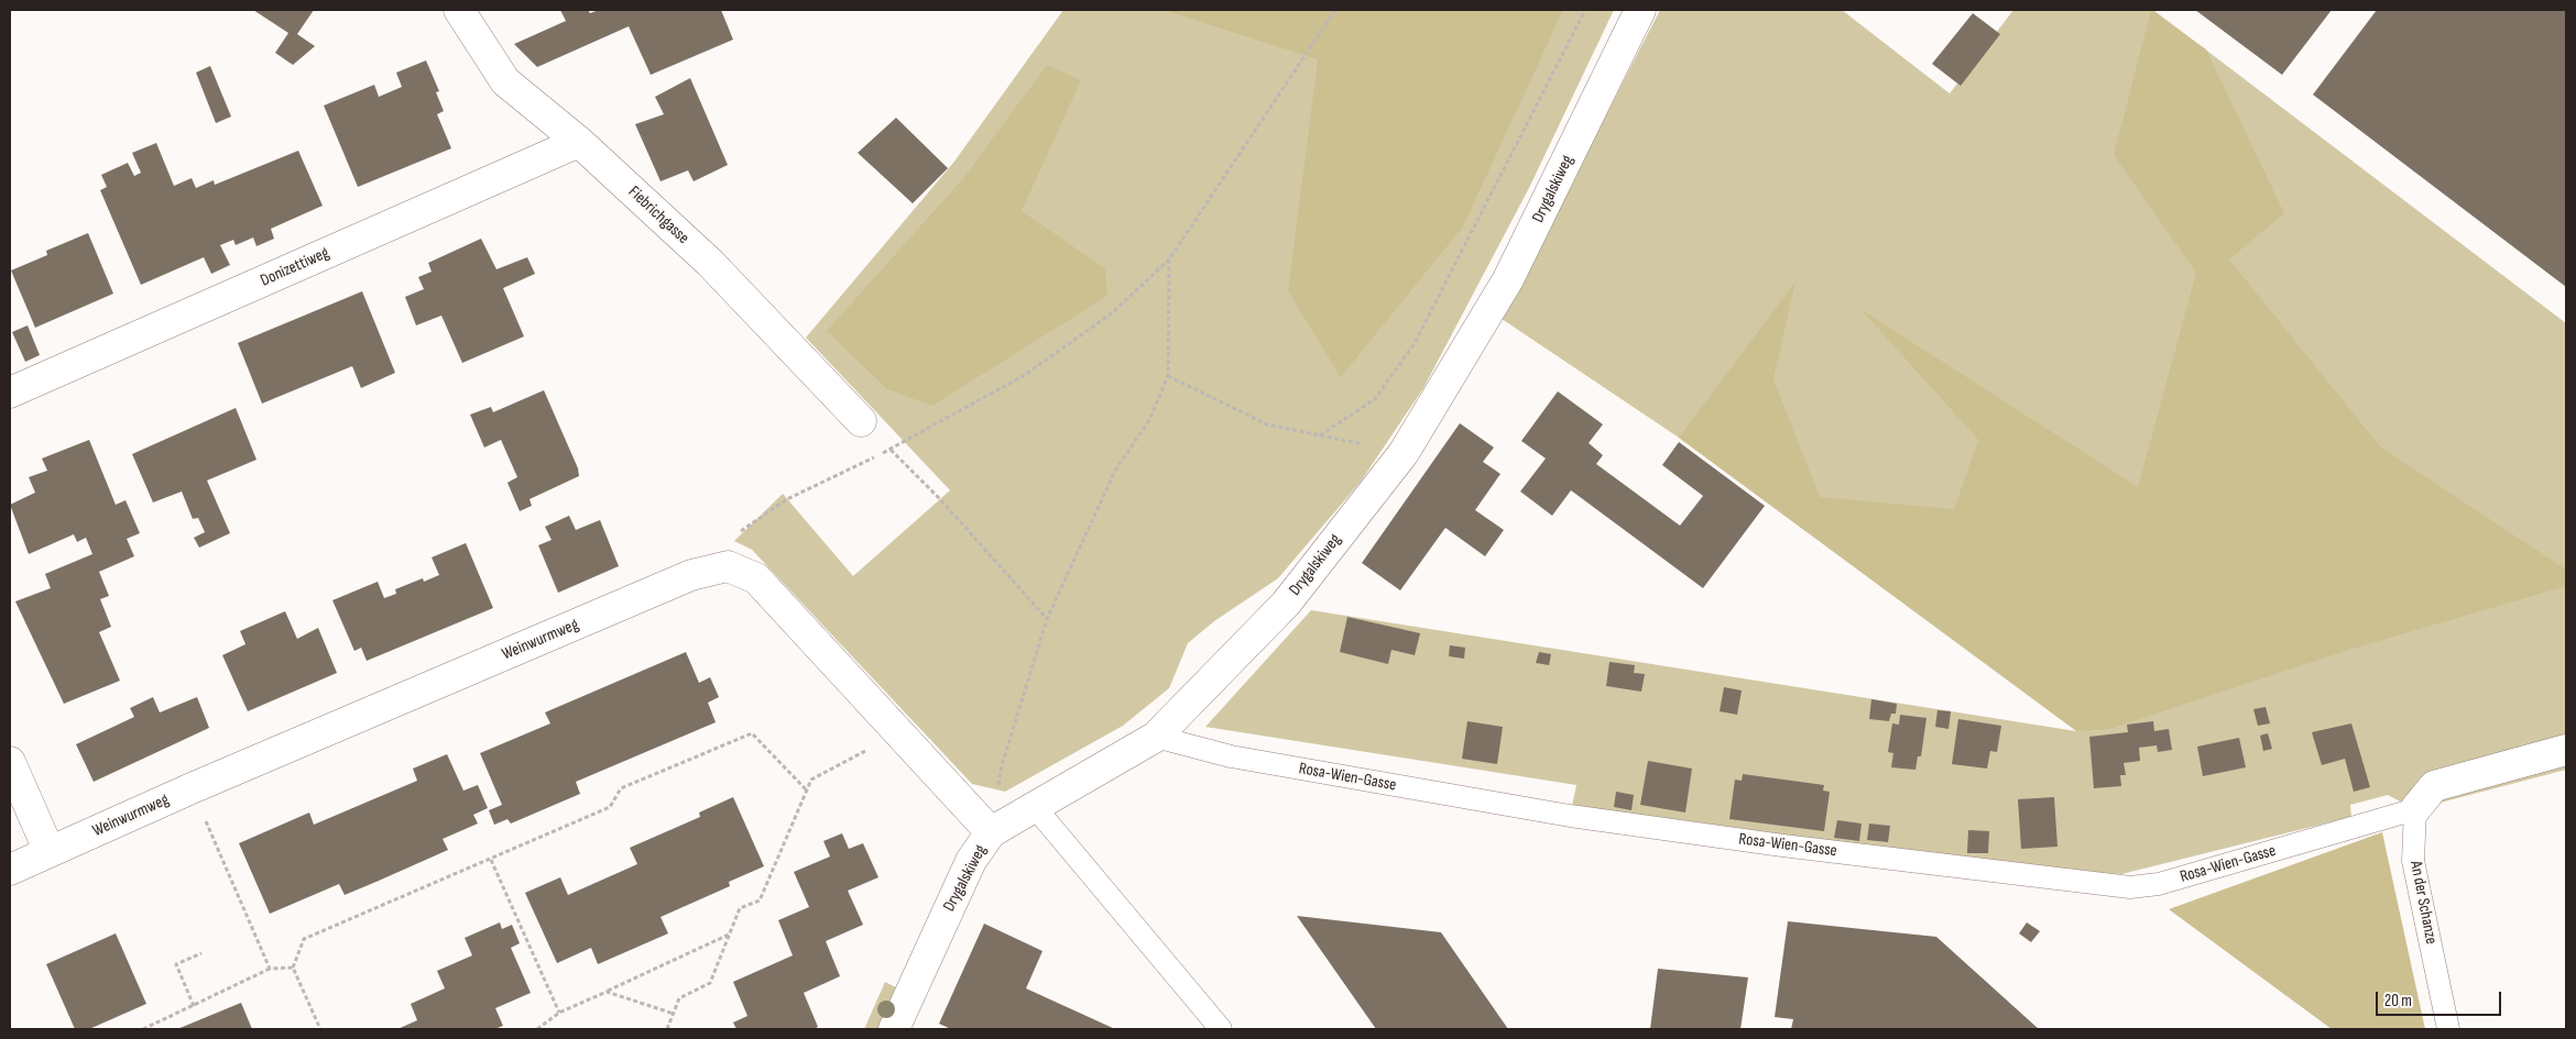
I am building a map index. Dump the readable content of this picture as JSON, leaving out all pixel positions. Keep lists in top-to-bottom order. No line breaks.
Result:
{"streets":{"street":["Drygalskiweg","Fiebrichgasse","Donizettiweg","Weinwurmweg"],"lane":["Rosa-Wien-Gasse","An der Schanze"]},"crossings":[["Drygalskiweg","Rosa-Wien-Gasse"],["Fiebrichgasse","Donizettiweg"],["Rosa-Wien-Gasse","An der Schanze"]],"scale_bar":"20 m"}
